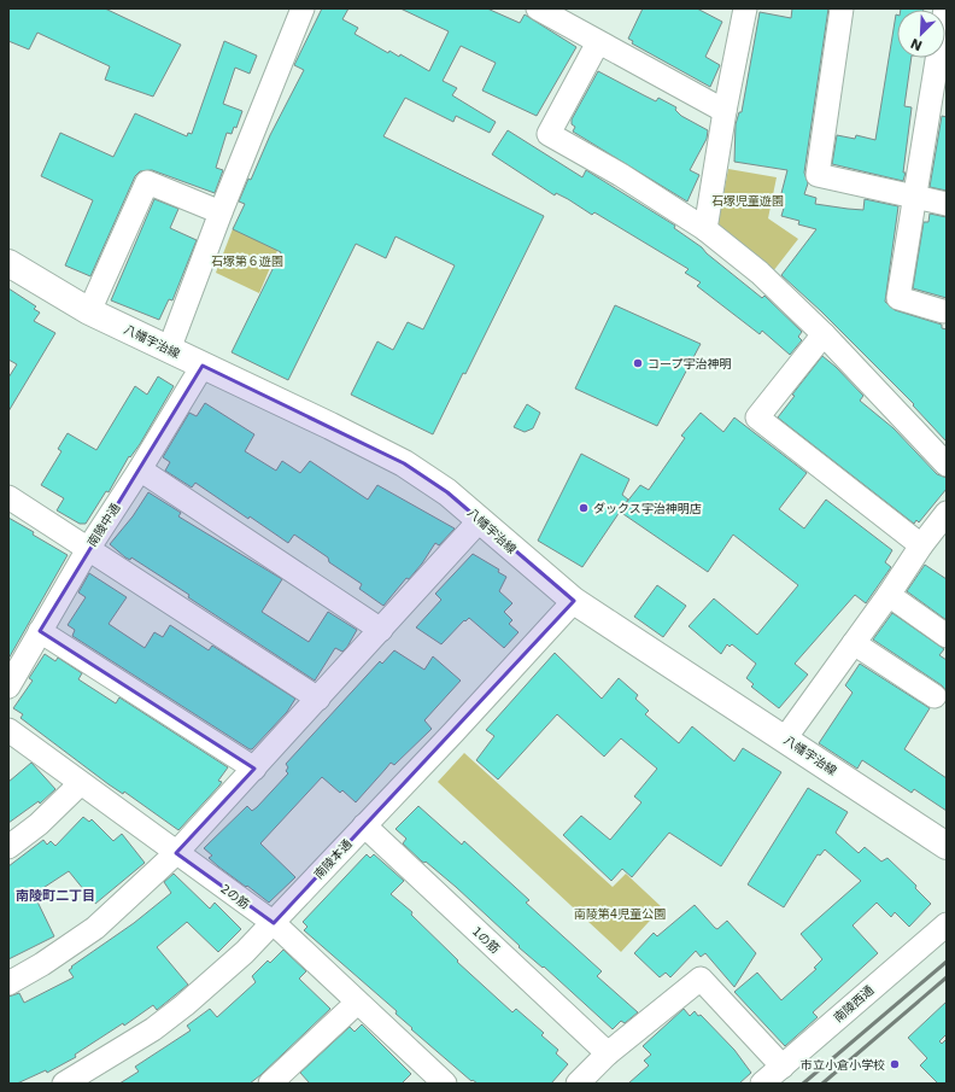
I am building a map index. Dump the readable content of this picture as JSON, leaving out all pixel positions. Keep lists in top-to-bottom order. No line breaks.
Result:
{"streets":{"main road":["八幡宇治線"],"street":["南陵中通","南陵本通","2の筋","1の筋","南陵西通"]},"crossings":[["八幡宇治線","南陵中通"],["八幡宇治線","南陵本通"],["南陵本通","2の筋"],["南陵本通","1の筋"]],"districts":["南陵町二丁目"],"parks":["石塚児童遊園","石塚第６遊園","南陵第4児童公園"],"places":["コープ宇治神明","ダックス宇治神明店","市立小倉小学校"],"north":"bottom left"}
